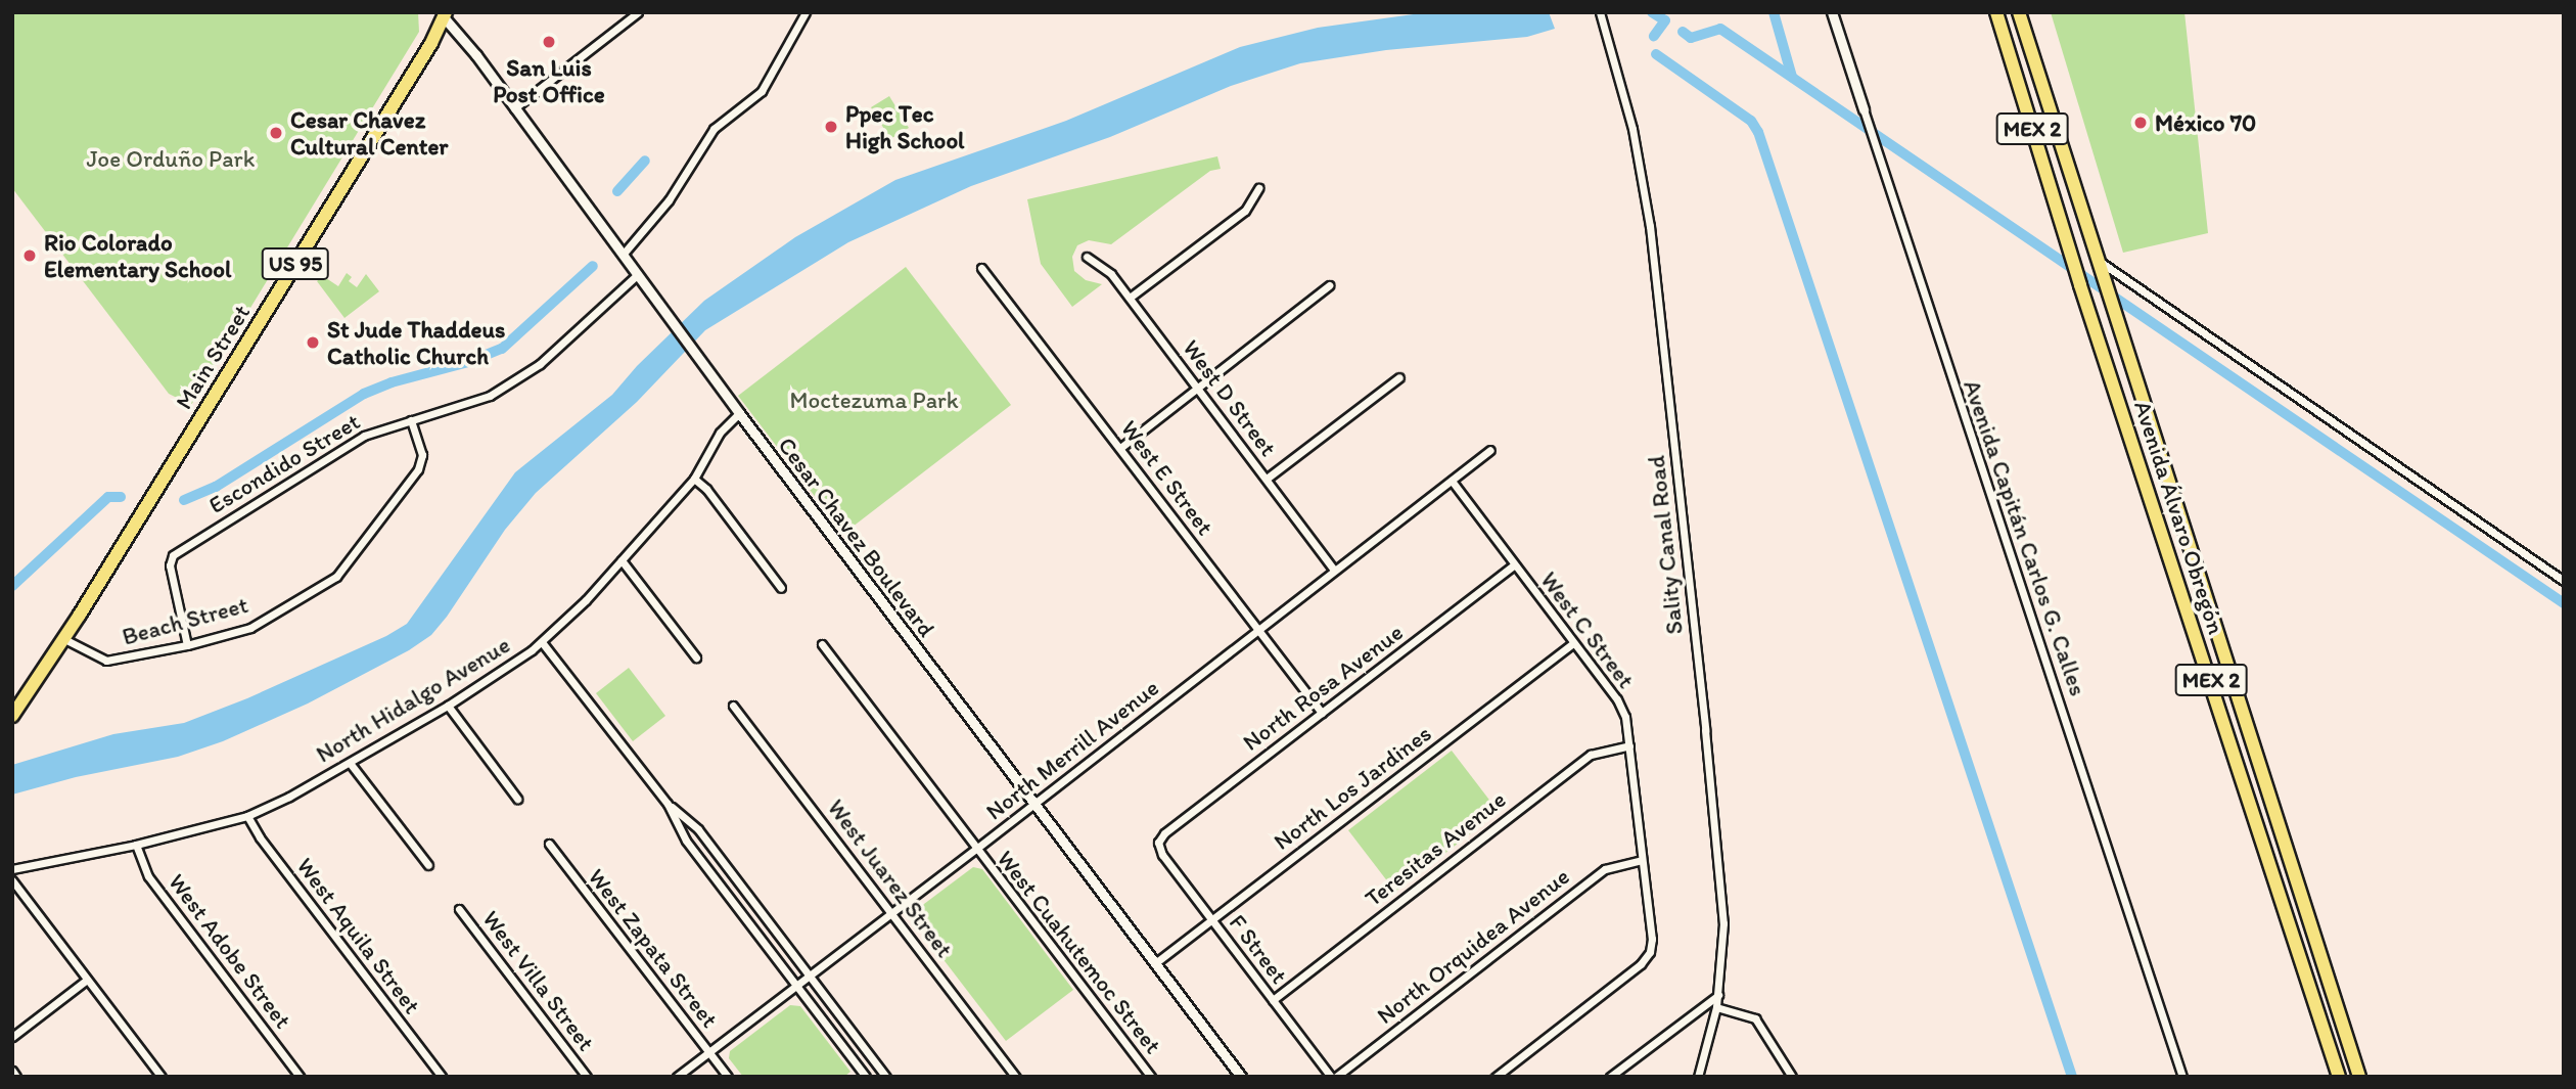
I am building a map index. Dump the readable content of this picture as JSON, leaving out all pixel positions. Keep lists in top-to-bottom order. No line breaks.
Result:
{"streets":{"highway":["MEX 2","US 95","Main Street","Avenida Álvaro Obregón"],"street":["West D Street","Escondido Street","West E Street","Cesar Chavez Boulevard","Avenida Capitán Carlos G. Calles","Sality Canal Road","Beach Street","West C Street","North Rosa Avenue","North Hidalgo Avenue","North Merrill Avenue","North Los Jardines","Teresitas Avenue","West Juarez Street","West Aquila Street","North Orquidea Avenue","West Zapata Street","F Street","West Adobe Street","West Cuahutemoc Street","West Villa Street"]},"crossings":[["Main Street","Cesar Chavez Boulevard"],["Main Street","Beach Street"],["West D Street","North Merrill Avenue"],["Escondido Street","Cesar Chavez Boulevard"],["Escondido Street","Beach Street"],["West E Street","North Rosa Avenue"],["West E Street","North Merrill Avenue"],["Cesar Chavez Boulevard","North Hidalgo Avenue"],["Cesar Chavez Boulevard","North Merrill Avenue"],["Cesar Chavez Boulevard","North Los Jardines"],["West C Street","North Rosa Avenue"],["West C Street","North Merrill Avenue"],["West C Street","North Los Jardines"],["West C Street","Teresitas Avenue"],["West C Street","North Orquidea Avenue"],["North Rosa Avenue","F Street"],["North Hidalgo Avenue","West Aquila Street"],["North Hidalgo Avenue","West Adobe Street"],["North Merrill Avenue","West Juarez Street"],["North Merrill Avenue","West Zapata Street"],["North Merrill Avenue","West Cuahutemoc Street"],["North Los Jardines","F Street"],["Teresitas Avenue","F Street"],["North Orquidea Avenue","F Street"]],"parks":["Joe Orduño Park","Moctezuma Park"],"places":["San Luis Post Office","México 70","Ppec Tec High School","Cesar Chavez Cultural Center","Rio Colorado Elementary School","St Jude Thaddeus Catholic Church"]}
